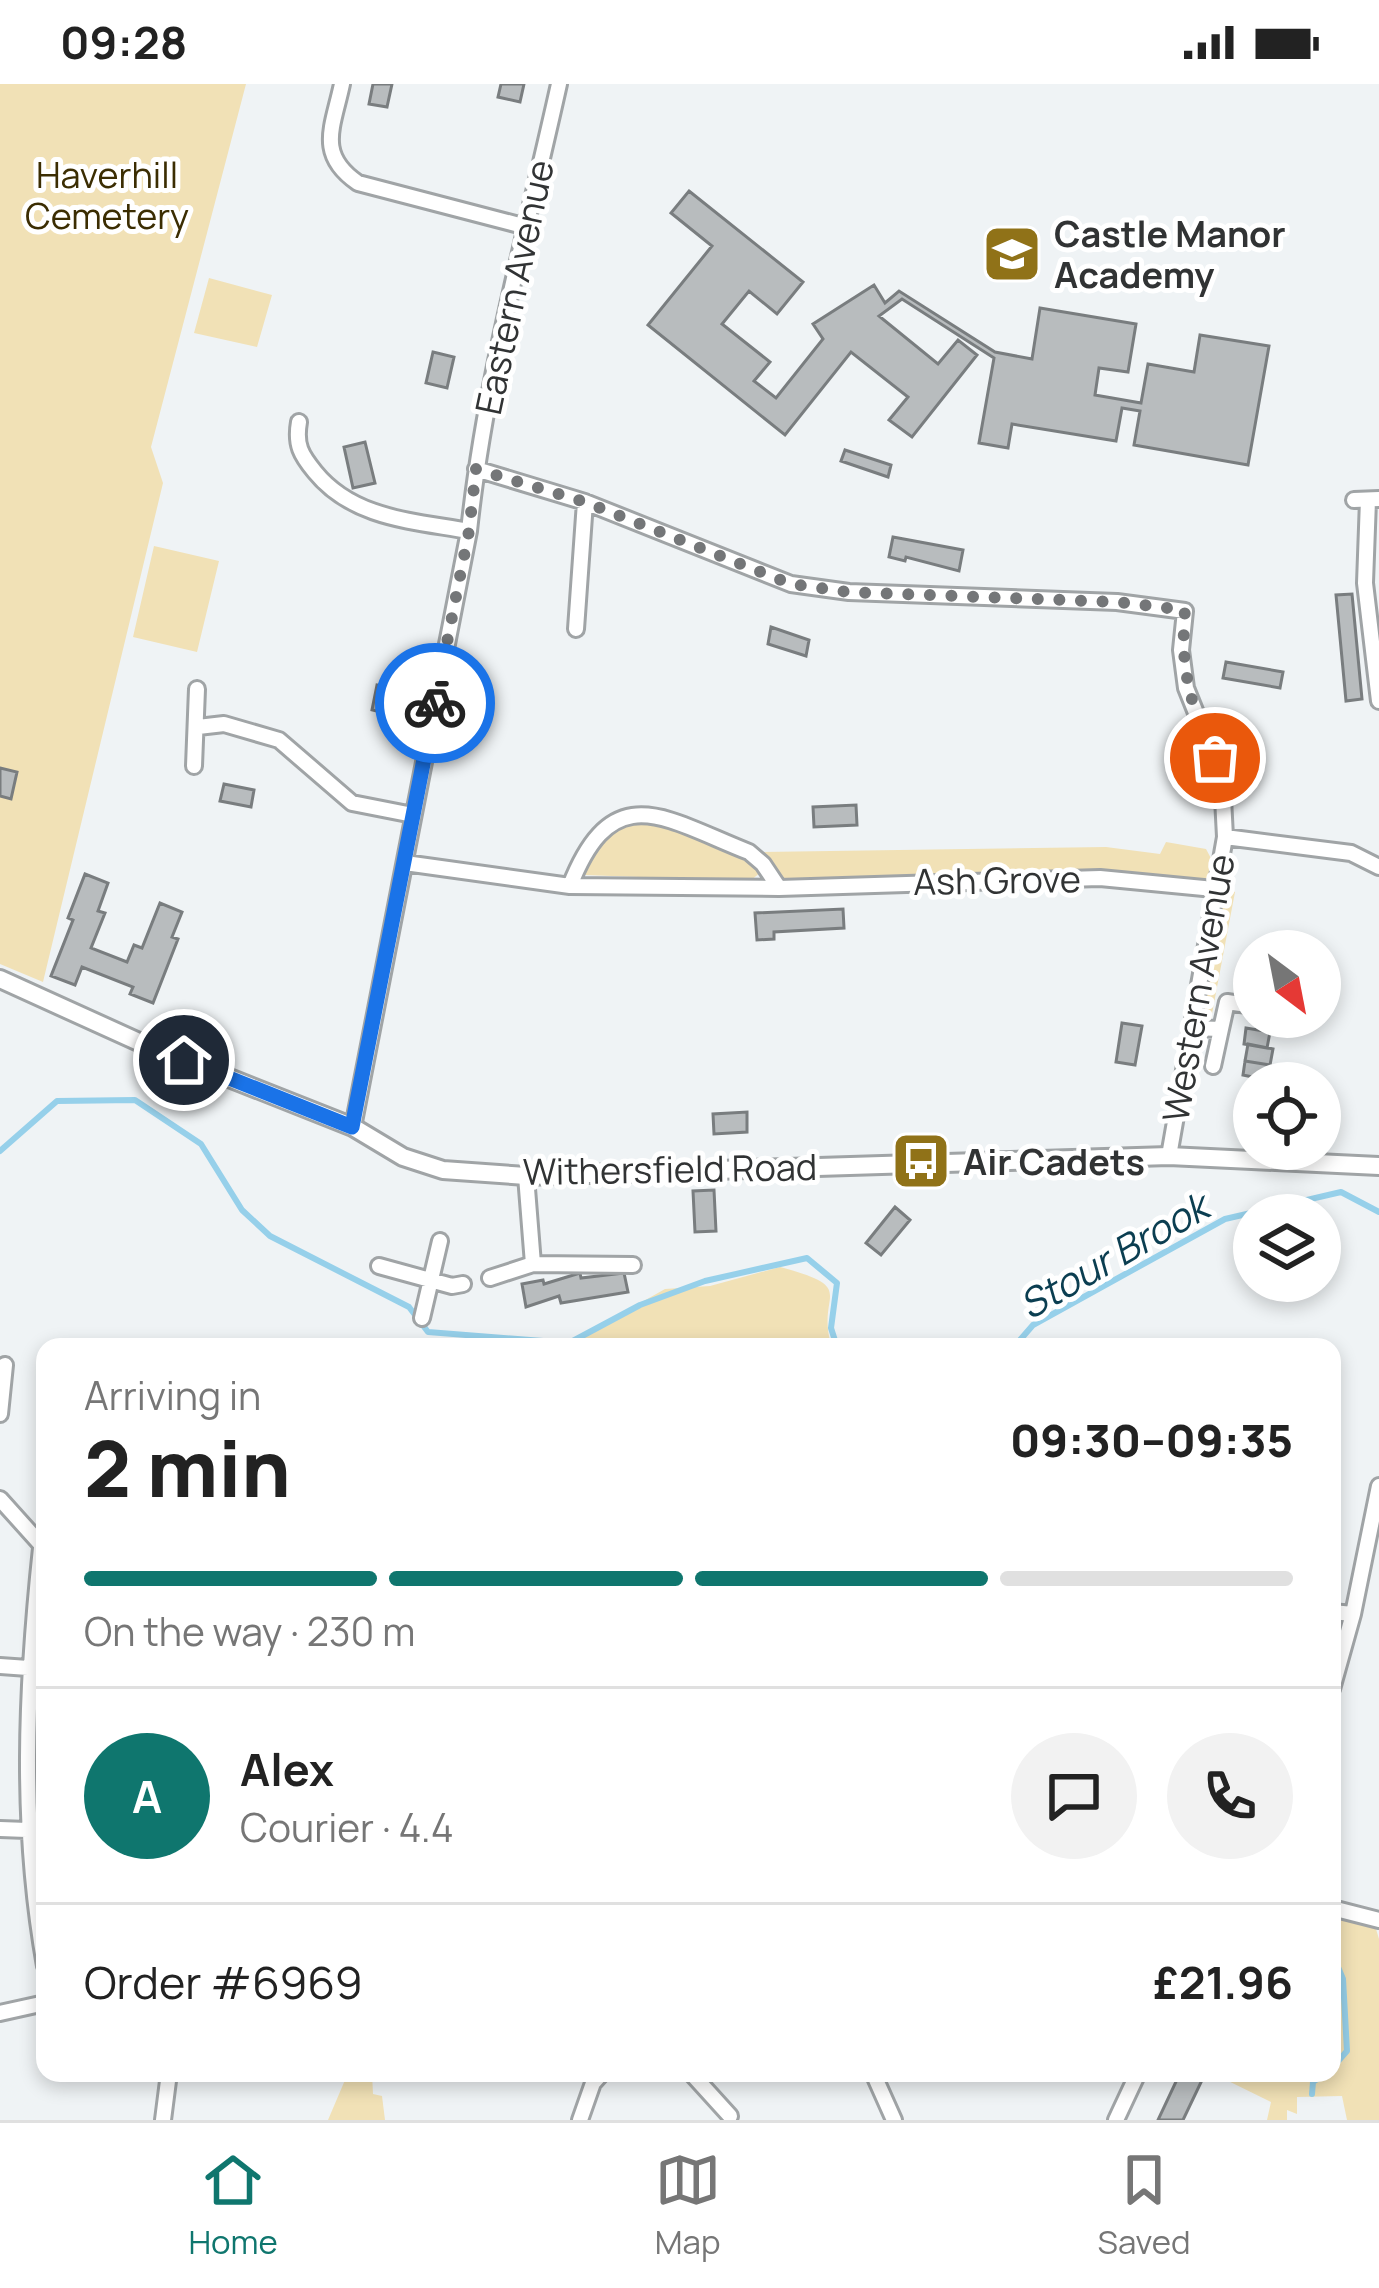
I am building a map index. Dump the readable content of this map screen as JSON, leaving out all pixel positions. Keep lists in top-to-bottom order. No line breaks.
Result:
{"streets":{"street":["Eastern Avenue","Ash Grove","Western Avenue","Withersfield Road"]},"crossings":[["Eastern Avenue","Ash Grove"],["Eastern Avenue","Withersfield Road"],["Ash Grove","Western Avenue"],["Western Avenue","Withersfield Road"]],"water":["Stour Brook"],"parks":["Haverhill Cemetery"],"places":{"school or university":["Castle Manor Academy"],"bus stop":["Air Cadets"]},"north":"bottom right","page":{"status":"09:28","heading":["2 min","Arriving in","09:30–09:35"],"panel":["Alex","Courier · 4.4","Order #6969","£21.96"],"bar":"On the way · 230 m","round":"A","tabs":["Home","Map","Saved"]}}
